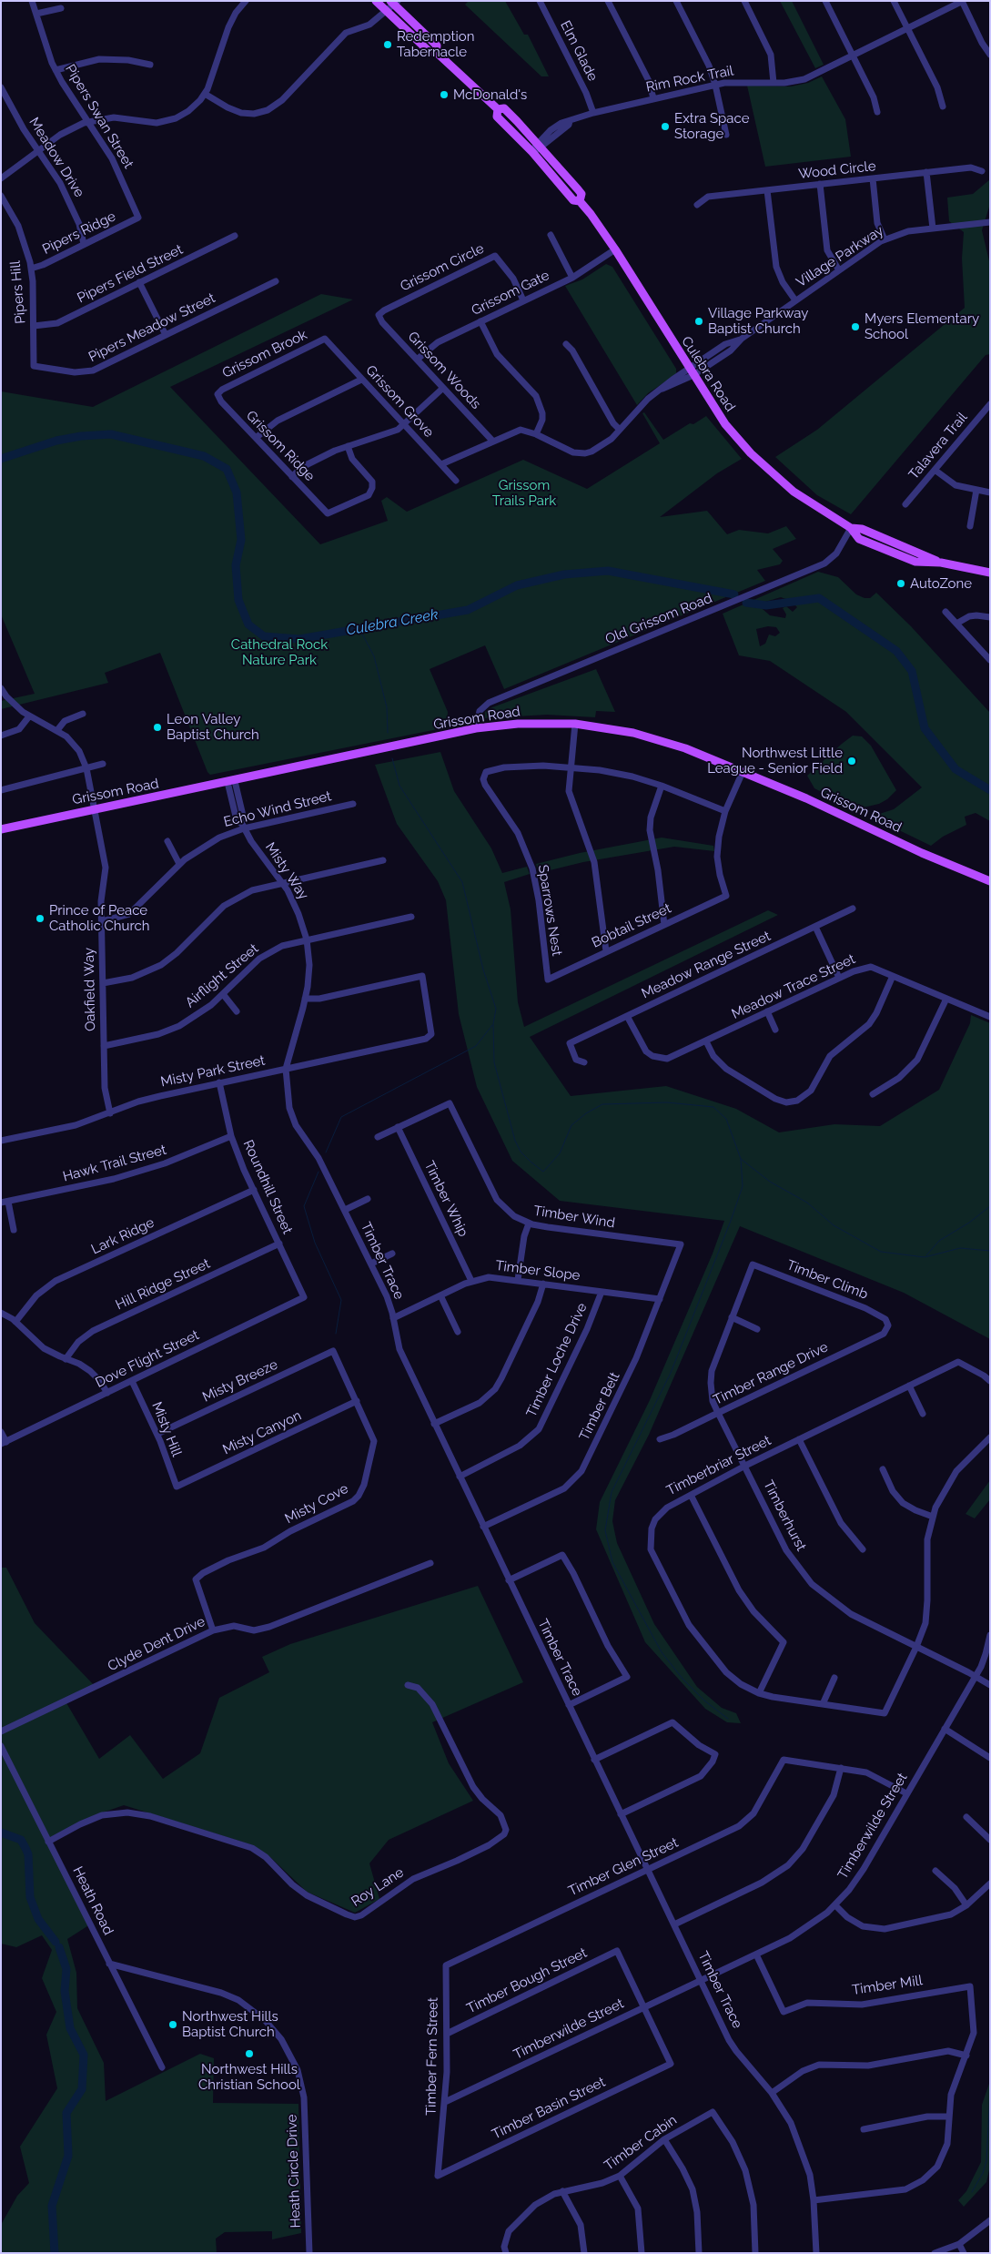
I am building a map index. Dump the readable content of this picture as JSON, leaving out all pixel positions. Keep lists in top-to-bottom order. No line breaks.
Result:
{"streets":{"main road":["Culebra Road","Grissom Road"],"street":["Elm Glade","Rim Rock Trail","Pipers Swan Street","Meadow Drive","Wood Circle","Pipers Ridge","Village Parkway","Grissom Circle","Pipers Field Street","Pipers Hill","Grissom Gate","Pipers Meadow Street","Grissom Brook","Grissom Woods","Grissom Grove","Grissom Ridge","Talavera Trail","Old Grissom Road","Echo Wind Street","Misty Way","Sparrows Nest","Bobtail Street","Meadow Range Street","Airflight Street","Meadow Trace Street","Oakfield Way","Misty Park Street","Hawk Trail Street","Roundhill Street","Timber Whip","Timber Wind","Lark Ridge","Timber Trace","Timber Slope","Timber Climb","Hill Ridge Street","Dove Flight Street","Timber Loche Drive","Timber Range Drive","Misty Breeze","Timber Belt","Misty Hill","Misty Canyon","Timberbriar Street","Misty Cove","Timberhurst","Clyde Dent Drive","Timberwilde Street","Timber Glen Street","Roy Lane","Heath Road","Timber Bough Street","Timber Mill","Timber Fern Street","Timber Basin Street","Timber Cabin","Heath Circle Drive"]},"crossings":[["Elm Glade","Rim Rock Trail"],["Rim Rock Trail","Culebra Road"],["Pipers Swan Street","Pipers Ridge"],["Meadow Drive","Pipers Ridge"],["Pipers Ridge","Pipers Hill"],["Village Parkway","Culebra Road"],["Grissom Circle","Grissom Gate"],["Grissom Circle","Grissom Woods"],["Pipers Field Street","Pipers Hill"],["Pipers Hill","Pipers Meadow Street"],["Grissom Gate","Grissom Woods"],["Grissom Gate","Culebra Road"],["Grissom Brook","Grissom Grove"],["Grissom Brook","Grissom Ridge"],["Culebra Road","Old Grissom Road"],["Old Grissom Road","Grissom Road"],["Grissom Road","Misty Way"],["Grissom Road","Oakfield Way"],["Echo Wind Street","Misty Way"],["Echo Wind Street","Oakfield Way"],["Misty Way","Airflight Street"],["Misty Way","Misty Park Street"],["Misty Way","Timber Trace"],["Sparrows Nest","Bobtail Street"],["Meadow Range Street","Meadow Trace Street"],["Airflight Street","Oakfield Way"],["Oakfield Way","Misty Park Street"],["Misty Park Street","Roundhill Street"],["Misty Park Street","Timber Trace"],["Hawk Trail Street","Roundhill Street"],["Roundhill Street","Lark Ridge"],["Roundhill Street","Hill Ridge Street"],["Roundhill Street","Dove Flight Street"],["Timber Whip","Timber Wind"],["Timber Whip","Timber Slope"],["Timber Wind","Timber Belt"],["Timber Trace","Timber Slope"],["Timber Trace","Timber Loche Drive"],["Timber Trace","Timber Belt"],["Timber Trace","Timberwilde Street"],["Timber Trace","Timber Glen Street"],["Timber Slope","Timber Loche Drive"],["Timber Slope","Timber Belt"],["Timber Climb","Timber Range Drive"],["Timber Climb","Timberhurst"],["Dove Flight Street","Misty Hill"],["Timber Range Drive","Timberhurst"],["Misty Breeze","Misty Hill"],["Misty Breeze","Misty Cove"],["Misty Hill","Misty Canyon"],["Misty Canyon","Misty Cove"],["Timberbriar Street","Timberhurst"],["Misty Cove","Clyde Dent Drive"],["Timberhurst","Timberwilde Street"],["Timberwilde Street","Timber Bough Street"],["Timberwilde Street","Timber Mill"],["Timberwilde Street","Timber Fern Street"],["Timberwilde Street","Timber Basin Street"],["Timber Glen Street","Timber Fern Street"],["Roy Lane","Heath Road"],["Heath Road","Heath Circle Drive"],["Timber Bough Street","Timber Fern Street"],["Timber Bough Street","Timber Basin Street"],["Timber Fern Street","Timber Basin Street"]],"water":["Culebra Creek"],"parks":["Grissom Trails Park","Cathedral Rock Nature Park"],"places":["Redemption Tabernacle","McDonald's","Extra Space Storage","Village Parkway Baptist Church","Myers Elementary School","AutoZone","Leon Valley Baptist Church","Northwest Little League - Senior Field","Prince of Peace Catholic Church","Northwest Hills Baptist Church","Northwest Hills Christian School"]}
